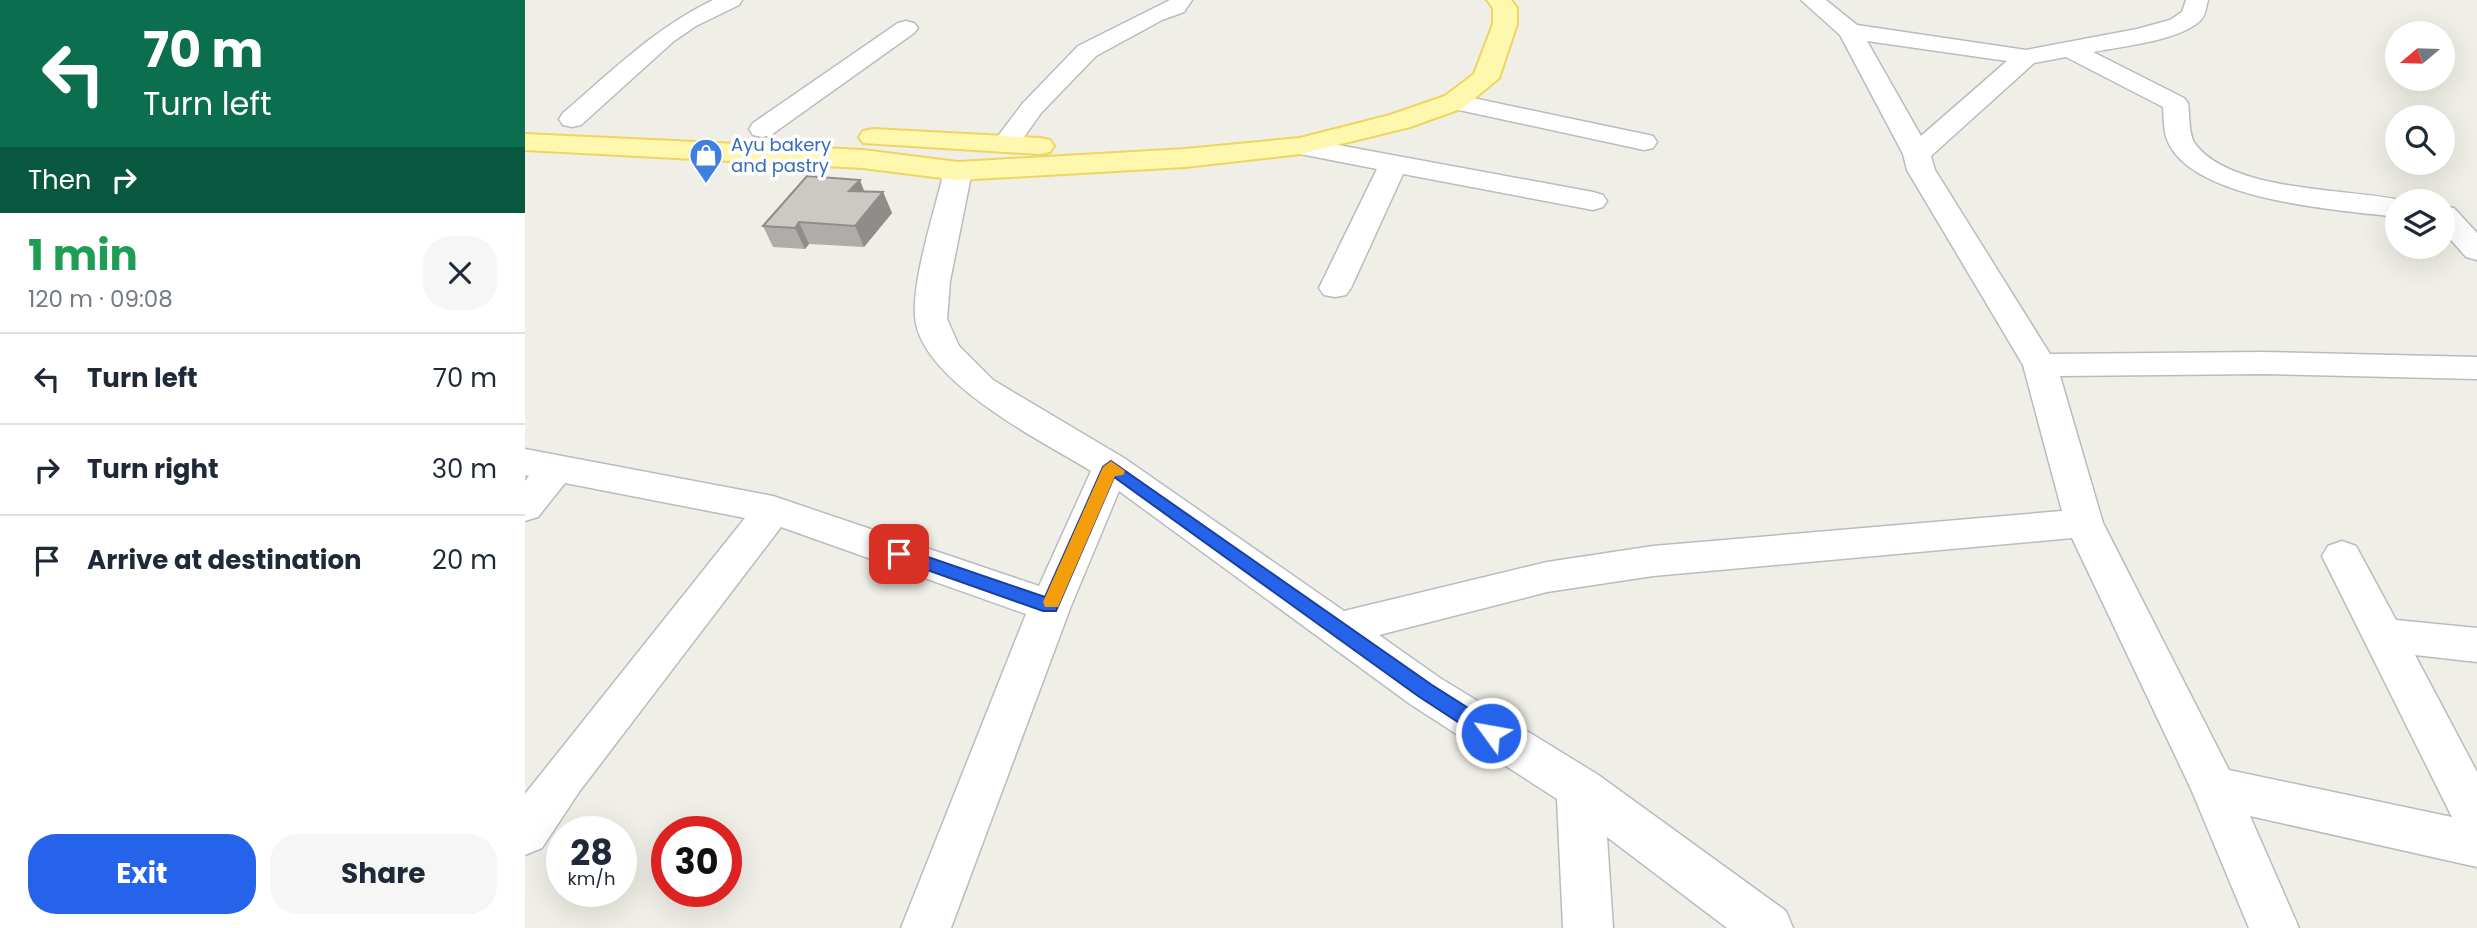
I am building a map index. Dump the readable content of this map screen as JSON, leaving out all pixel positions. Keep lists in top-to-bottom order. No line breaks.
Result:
{"places":{"shop":["Ayu bakery and pastry"]},"north":"left","page":{"turn":["70 m","Turn left"],"then":"Then","heading":["1 min","120 m · 09:08"],"list":[{"name":"Turn left","value":"70 m"},{"name":"Turn right","value":"30 m"},{"name":"Arrive at destination","value":"20 m"}],"speed":"28 km/h","limit":"30","buttons":["Exit","Share"]}}
